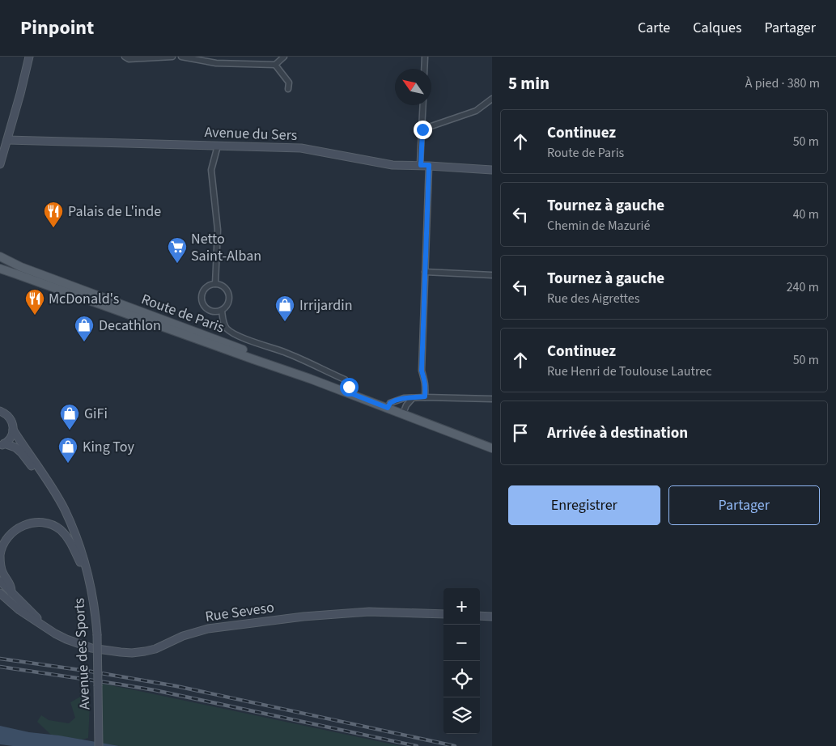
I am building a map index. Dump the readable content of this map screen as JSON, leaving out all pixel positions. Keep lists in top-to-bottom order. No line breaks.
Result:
{"streets":{"main road":["Route de Paris"],"street":["Avenue du Sers","Rue Seveso","Avenue des Sports"]},"places":{"restaurant":["Palais de L'inde","McDonald's"],"supermarket":["Netto Saint-Alban"],"shop":["Irrijardin","Decathlon","GiFi","King Toy"]},"north":"top left","page":{"header":"Pinpoint","nav":["Carte","Calques","Partager"],"heading":["5 min","À pied · 380 m"],"list":[["Continuez","Route de Paris","50 m"],["Tournez à gauche","Chemin de Mazurié","40 m"],["Tournez à gauche","Rue des Aigrettes","240 m"],["Continuez","Rue Henri de Toulouse Lautrec","50 m"],"Arrivée à destination"],"buttons":["Enregistrer","Partager"],"map_buttons":["+","−"]}}
